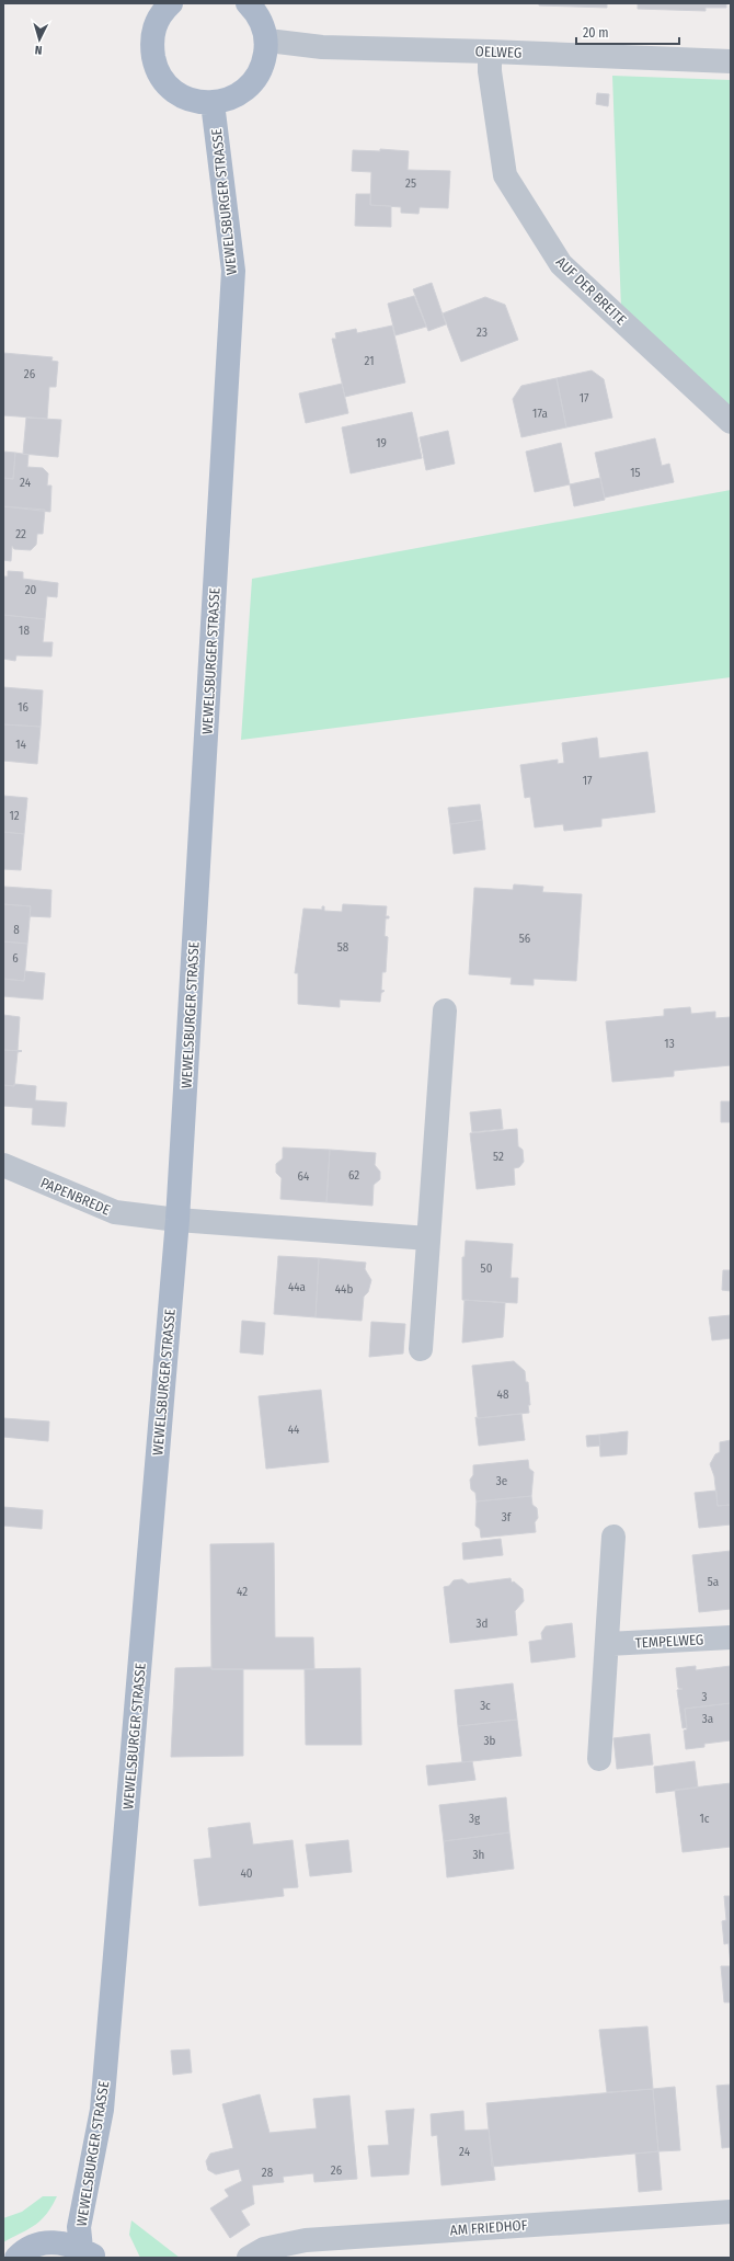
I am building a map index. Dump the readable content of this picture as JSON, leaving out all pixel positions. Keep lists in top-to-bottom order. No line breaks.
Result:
{"streets":{"main road":["WEWELSBURGER STRASSE"],"street":["OELWEG","AUF DER BREITE","PAPENBREDE","TEMPELWEG","AM FRIEDHOF"]},"crossings":[["OELWEG","AUF DER BREITE"],["WEWELSBURGER STRASSE","PAPENBREDE"]],"house_numbers":["25","23","21","26","17","17a","19","15","24","22","20","18","16","14","17","12","8","56","58","6","13","52","62","64","50","44a","44b","48","44","3e","3f","5a","42","3d","3","3c","3a","3b","3g","1c","3h","40","24","26","28"],"scale_bar":"20 m","north":"bottom"}
